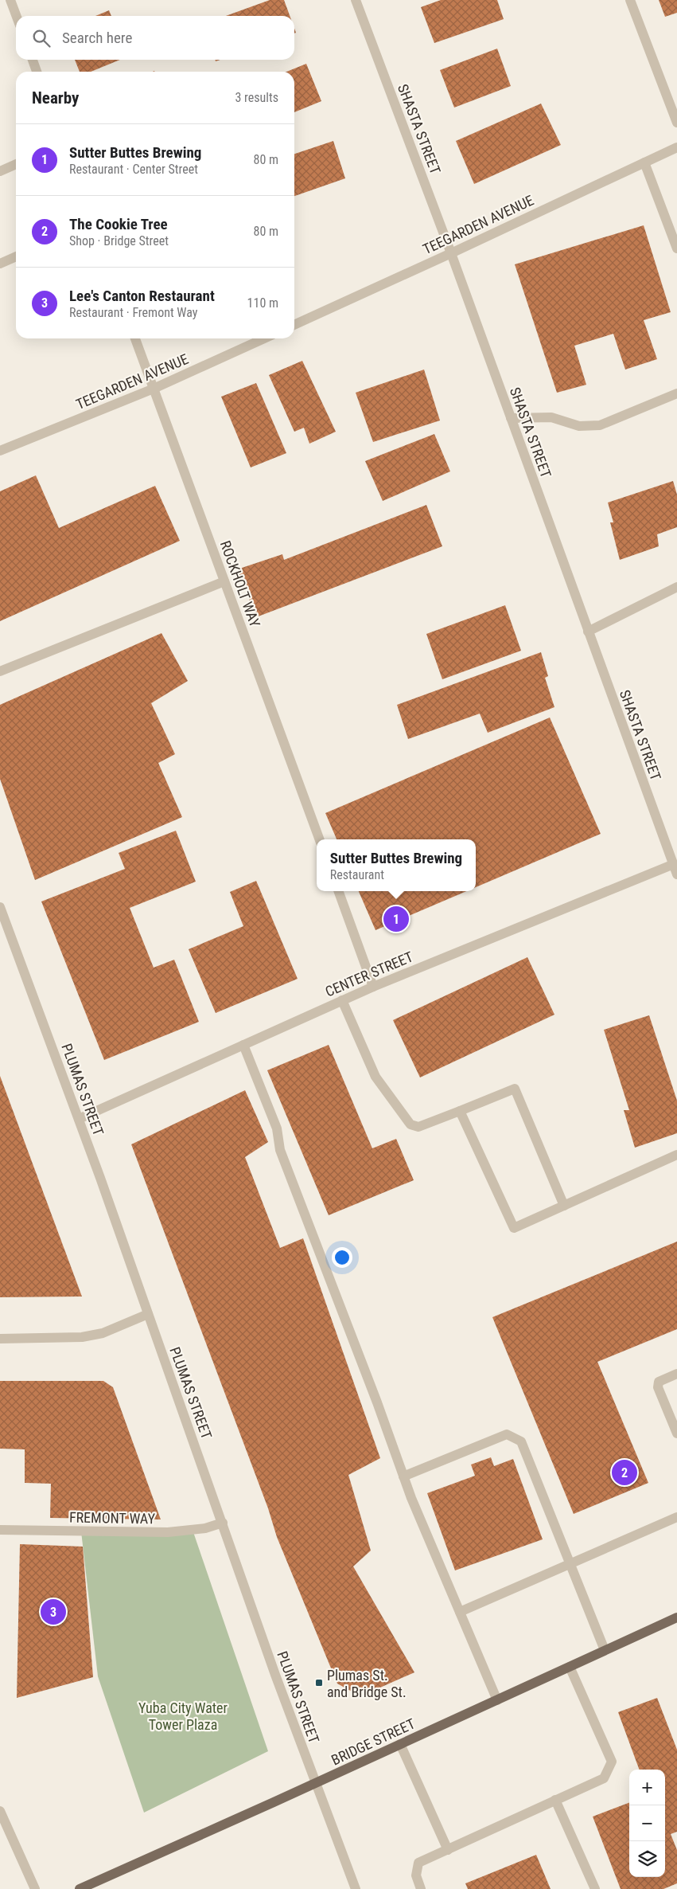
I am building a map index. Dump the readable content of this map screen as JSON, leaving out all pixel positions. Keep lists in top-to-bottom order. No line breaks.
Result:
{"streets":{"main road":["BRIDGE STREET"],"street":["SHASTA STREET","TEEGARDEN AVENUE","ROCKHOLT WAY","CENTER STREET","PLUMAS STREET","FREMONT WAY"]},"crossings":[["SHASTA STREET","TEEGARDEN AVENUE"],["SHASTA STREET","CENTER STREET"],["TEEGARDEN AVENUE","ROCKHOLT WAY"],["CENTER STREET","PLUMAS STREET"],["PLUMAS STREET","FREMONT WAY"],["PLUMAS STREET","BRIDGE STREET"]],"parks":["Yuba City Water Tower Plaza"],"places":{"transit":["Plumas St. and Bridge St."]},"page":{"search":"Search here","heading":["Nearby","3 results"],"list":[{"mark":"1","name":"Sutter Buttes Brewing","note":"Restaurant · Center Street","value":"80 m"},{"mark":"2","name":"The Cookie Tree","note":"Shop · Bridge Street","value":"80 m"},{"mark":"3","name":"Lee's Canton Restaurant","note":"Restaurant · Fremont Way","value":"110 m"}],"popup":["Sutter Buttes Brewing","Restaurant"],"pins":["1","2","3"],"map_buttons":["+","−"]}}
